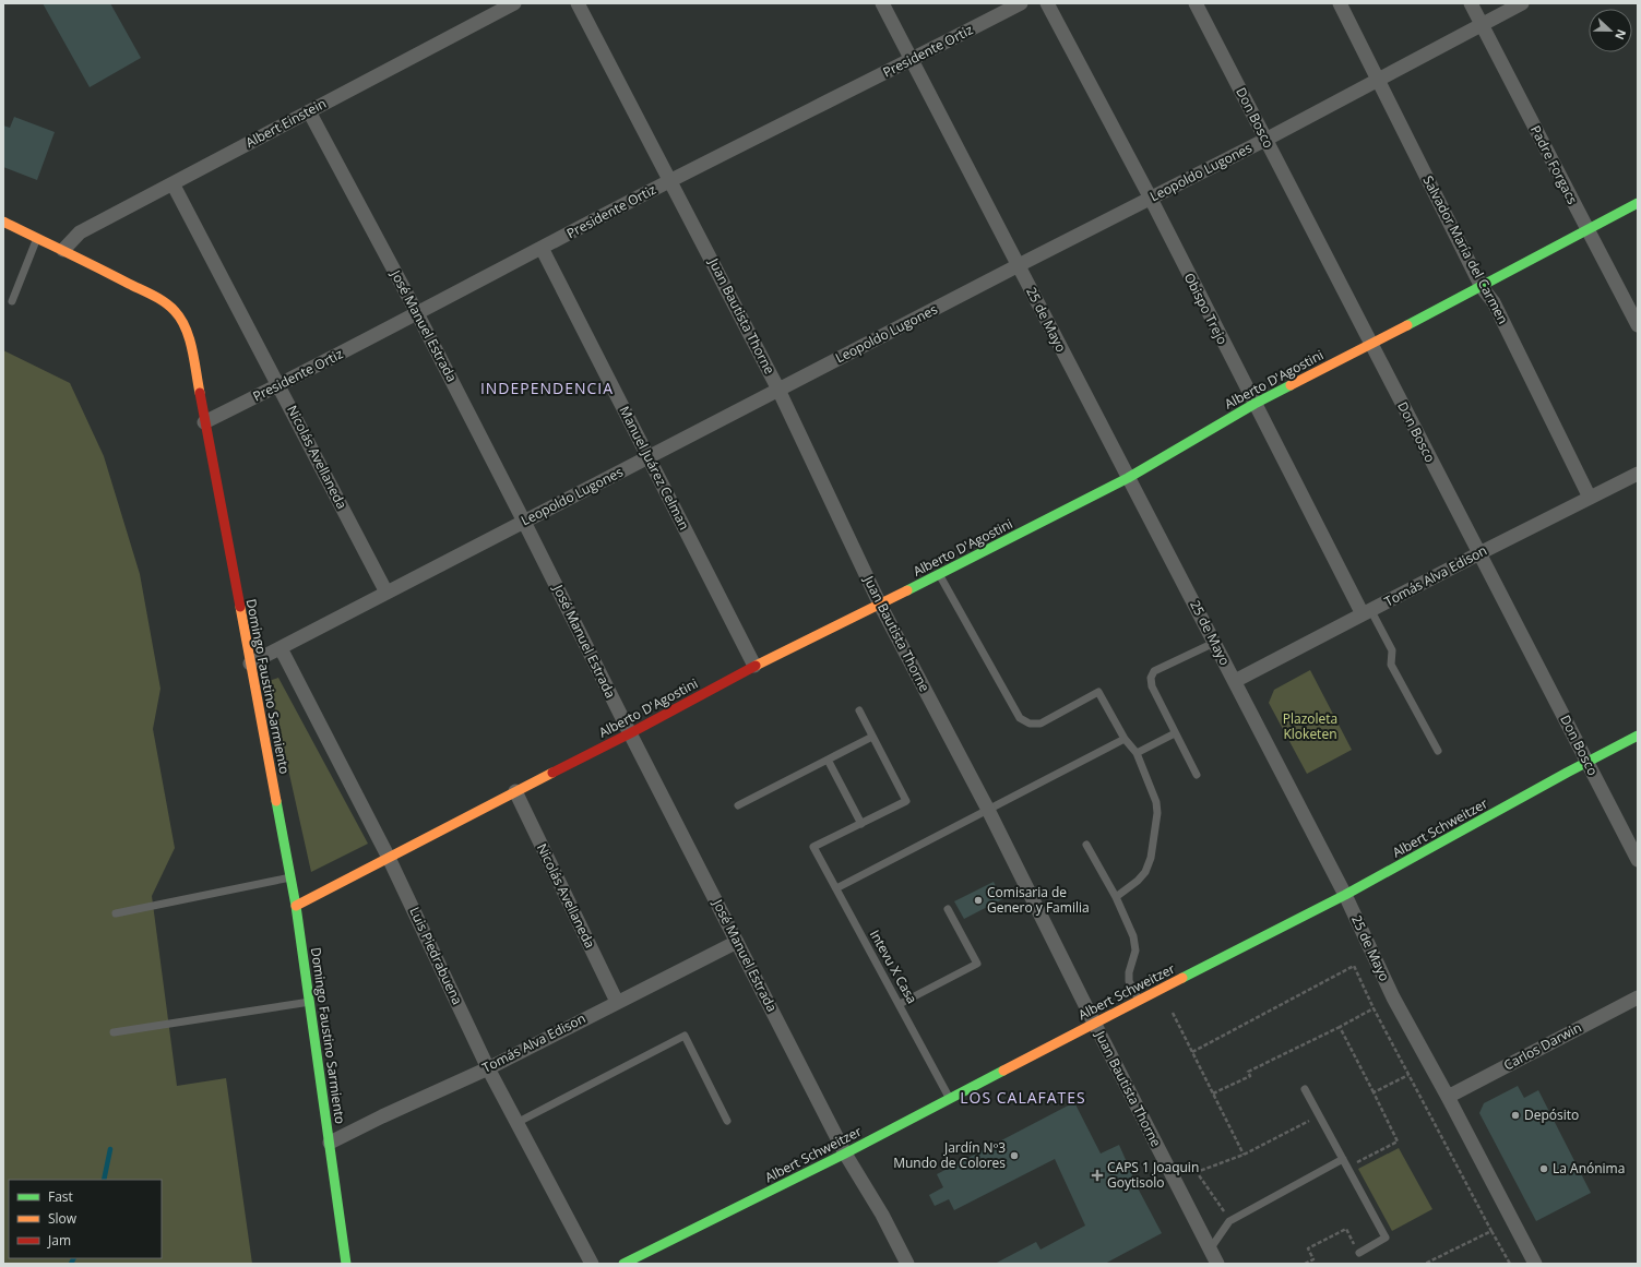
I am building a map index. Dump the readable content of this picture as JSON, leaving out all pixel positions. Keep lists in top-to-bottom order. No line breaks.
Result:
{"streets":{"main road":["Alberto D'Agostini","Domingo Faustino Sarmiento","Albert Schweitzer"],"street":["Presidente Ortiz","Don Bosco","Albert Einstein","Padre Forgacs","Leopoldo Lugones","Salvador María del Carmen","Obispo Trejo","Juan Bautista Thorne","25 de Mayo","José Manuel Estrada","Nicolás Avellaneda","Manuel Juárez Celman","Tomás Alva Edison","Luis Piedrabuena","Carlos Darwin"],"lane":["Intevu X Casa"]},"crossings":[["Presidente Ortiz","Juan Bautista Thorne"],["Presidente Ortiz","25 de Mayo"],["Presidente Ortiz","José Manuel Estrada"],["Presidente Ortiz","Nicolás Avellaneda"],["Presidente Ortiz","Manuel Juárez Celman"],["Presidente Ortiz","Domingo Faustino Sarmiento"],["Don Bosco","Leopoldo Lugones"],["Don Bosco","Alberto D'Agostini"],["Don Bosco","Tomás Alva Edison"],["Don Bosco","Albert Schweitzer"],["Albert Einstein","José Manuel Estrada"],["Albert Einstein","Nicolás Avellaneda"],["Albert Einstein","Domingo Faustino Sarmiento"],["Padre Forgacs","Leopoldo Lugones"],["Padre Forgacs","Alberto D'Agostini"],["Leopoldo Lugones","Salvador María del Carmen"],["Leopoldo Lugones","Obispo Trejo"],["Leopoldo Lugones","Juan Bautista Thorne"],["Leopoldo Lugones","25 de Mayo"],["Leopoldo Lugones","José Manuel Estrada"],["Leopoldo Lugones","Nicolás Avellaneda"],["Leopoldo Lugones","Manuel Juárez Celman"],["Leopoldo Lugones","Domingo Faustino Sarmiento"],["Leopoldo Lugones","Luis Piedrabuena"],["Salvador María del Carmen","Alberto D'Agostini"],["Salvador María del Carmen","Tomás Alva Edison"],["Obispo Trejo","Alberto D'Agostini"],["Obispo Trejo","Tomás Alva Edison"],["Juan Bautista Thorne","Alberto D'Agostini"],["Juan Bautista Thorne","Albert Schweitzer"],["25 de Mayo","Alberto D'Agostini"],["25 de Mayo","Tomás Alva Edison"],["25 de Mayo","Albert Schweitzer"],["25 de Mayo","Carlos Darwin"],["José Manuel Estrada","Alberto D'Agostini"],["José Manuel Estrada","Tomás Alva Edison"],["José Manuel Estrada","Albert Schweitzer"],["Alberto D'Agostini","Nicolás Avellaneda"],["Alberto D'Agostini","Manuel Juárez Celman"],["Alberto D'Agostini","Domingo Faustino Sarmiento"],["Alberto D'Agostini","Luis Piedrabuena"],["Nicolás Avellaneda","Tomás Alva Edison"],["Tomás Alva Edison","Domingo Faustino Sarmiento"],["Tomás Alva Edison","Luis Piedrabuena"],["Albert Schweitzer","Intevu X Casa"]],"districts":["INDEPENDENCIA","LOS CALAFATES"],"parks":["Plazoleta Kloketen"],"places":{"other":["Comisaria de Genero y Familia","Depósito","Jardín Nº3 Mundo de Colores","La Anónima"],"health":["CAPS 1 Joaquin Goytisolo"]},"legend":["Fast","Slow","Jam"],"north":"right"}
